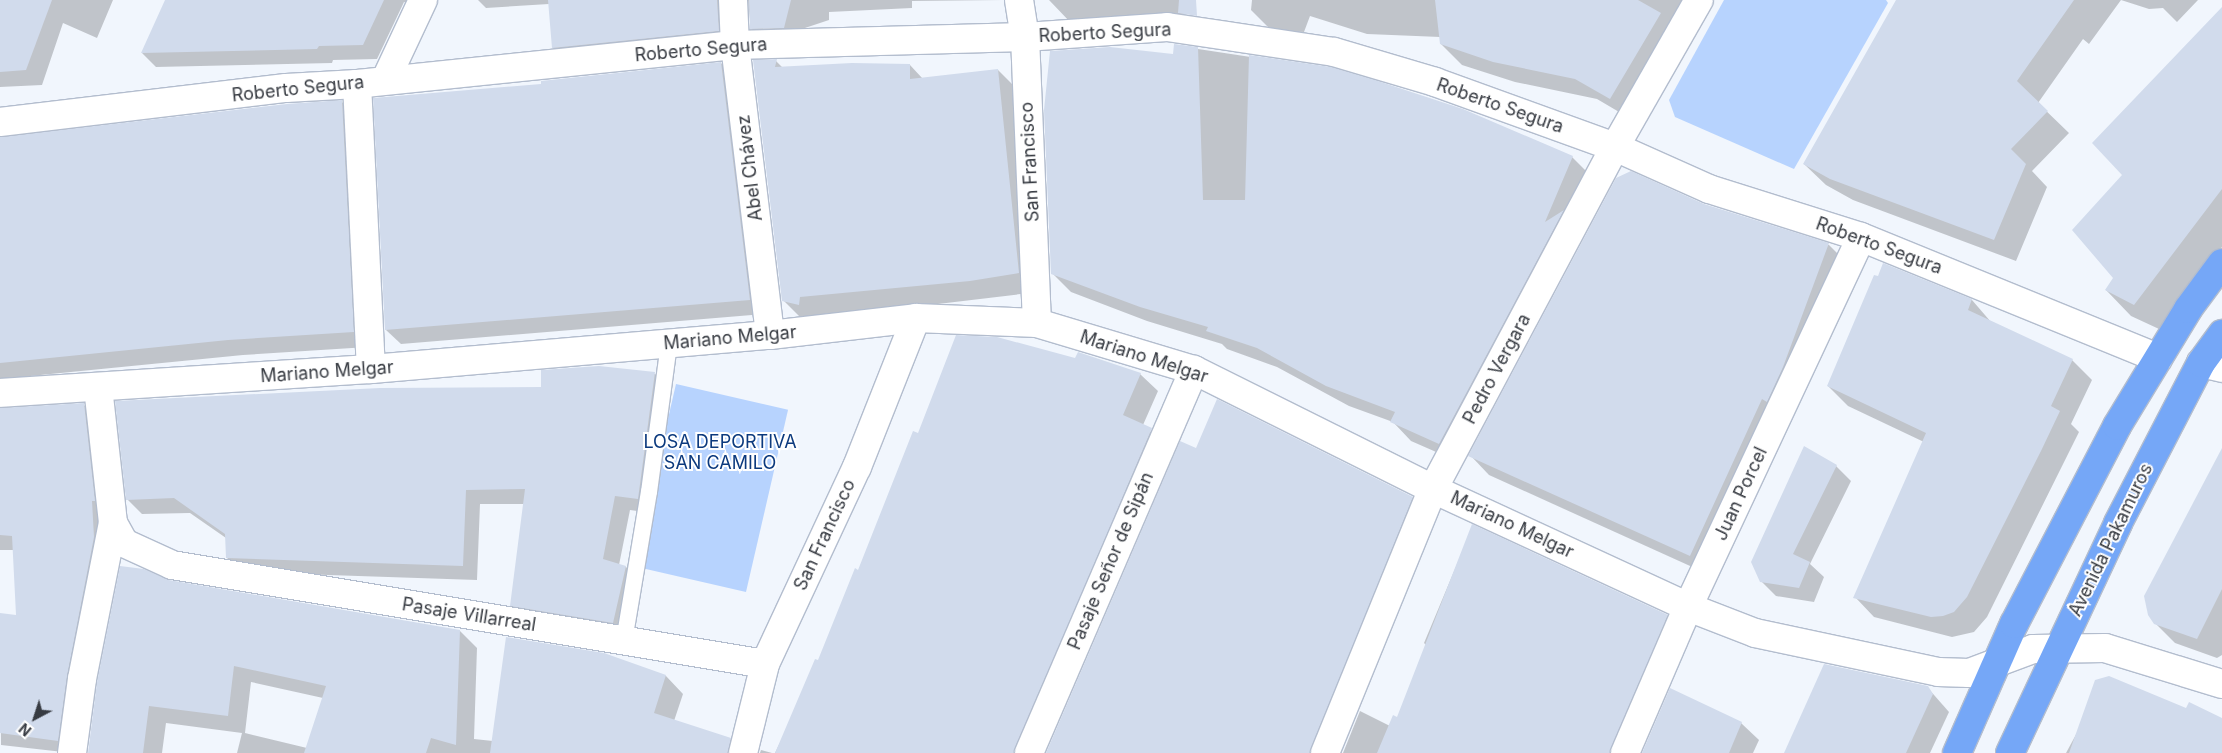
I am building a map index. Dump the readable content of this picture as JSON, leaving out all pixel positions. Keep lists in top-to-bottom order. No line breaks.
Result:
{"streets":{"highway":["Avenida Pakamuros"],"street":["Roberto Segura","San Francisco","Abel Chávez","Mariano Melgar","Pedro Vergara","Juan Porcel","Pasaje Señor de Sipán","Pasaje Villarreal"]},"crossings":[["Roberto Segura","San Francisco"],["Roberto Segura","Abel Chávez"],["Roberto Segura","Pedro Vergara"],["Roberto Segura","Juan Porcel"],["San Francisco","Mariano Melgar"],["San Francisco","Pasaje Villarreal"],["Abel Chávez","Mariano Melgar"],["Mariano Melgar","Pedro Vergara"],["Mariano Melgar","Juan Porcel"],["Mariano Melgar","Avenida Pakamuros"],["Mariano Melgar","Pasaje Señor de Sipán"]],"parks":["LOSA DEPORTIVA SAN CAMILO"],"north":"bottom left"}
